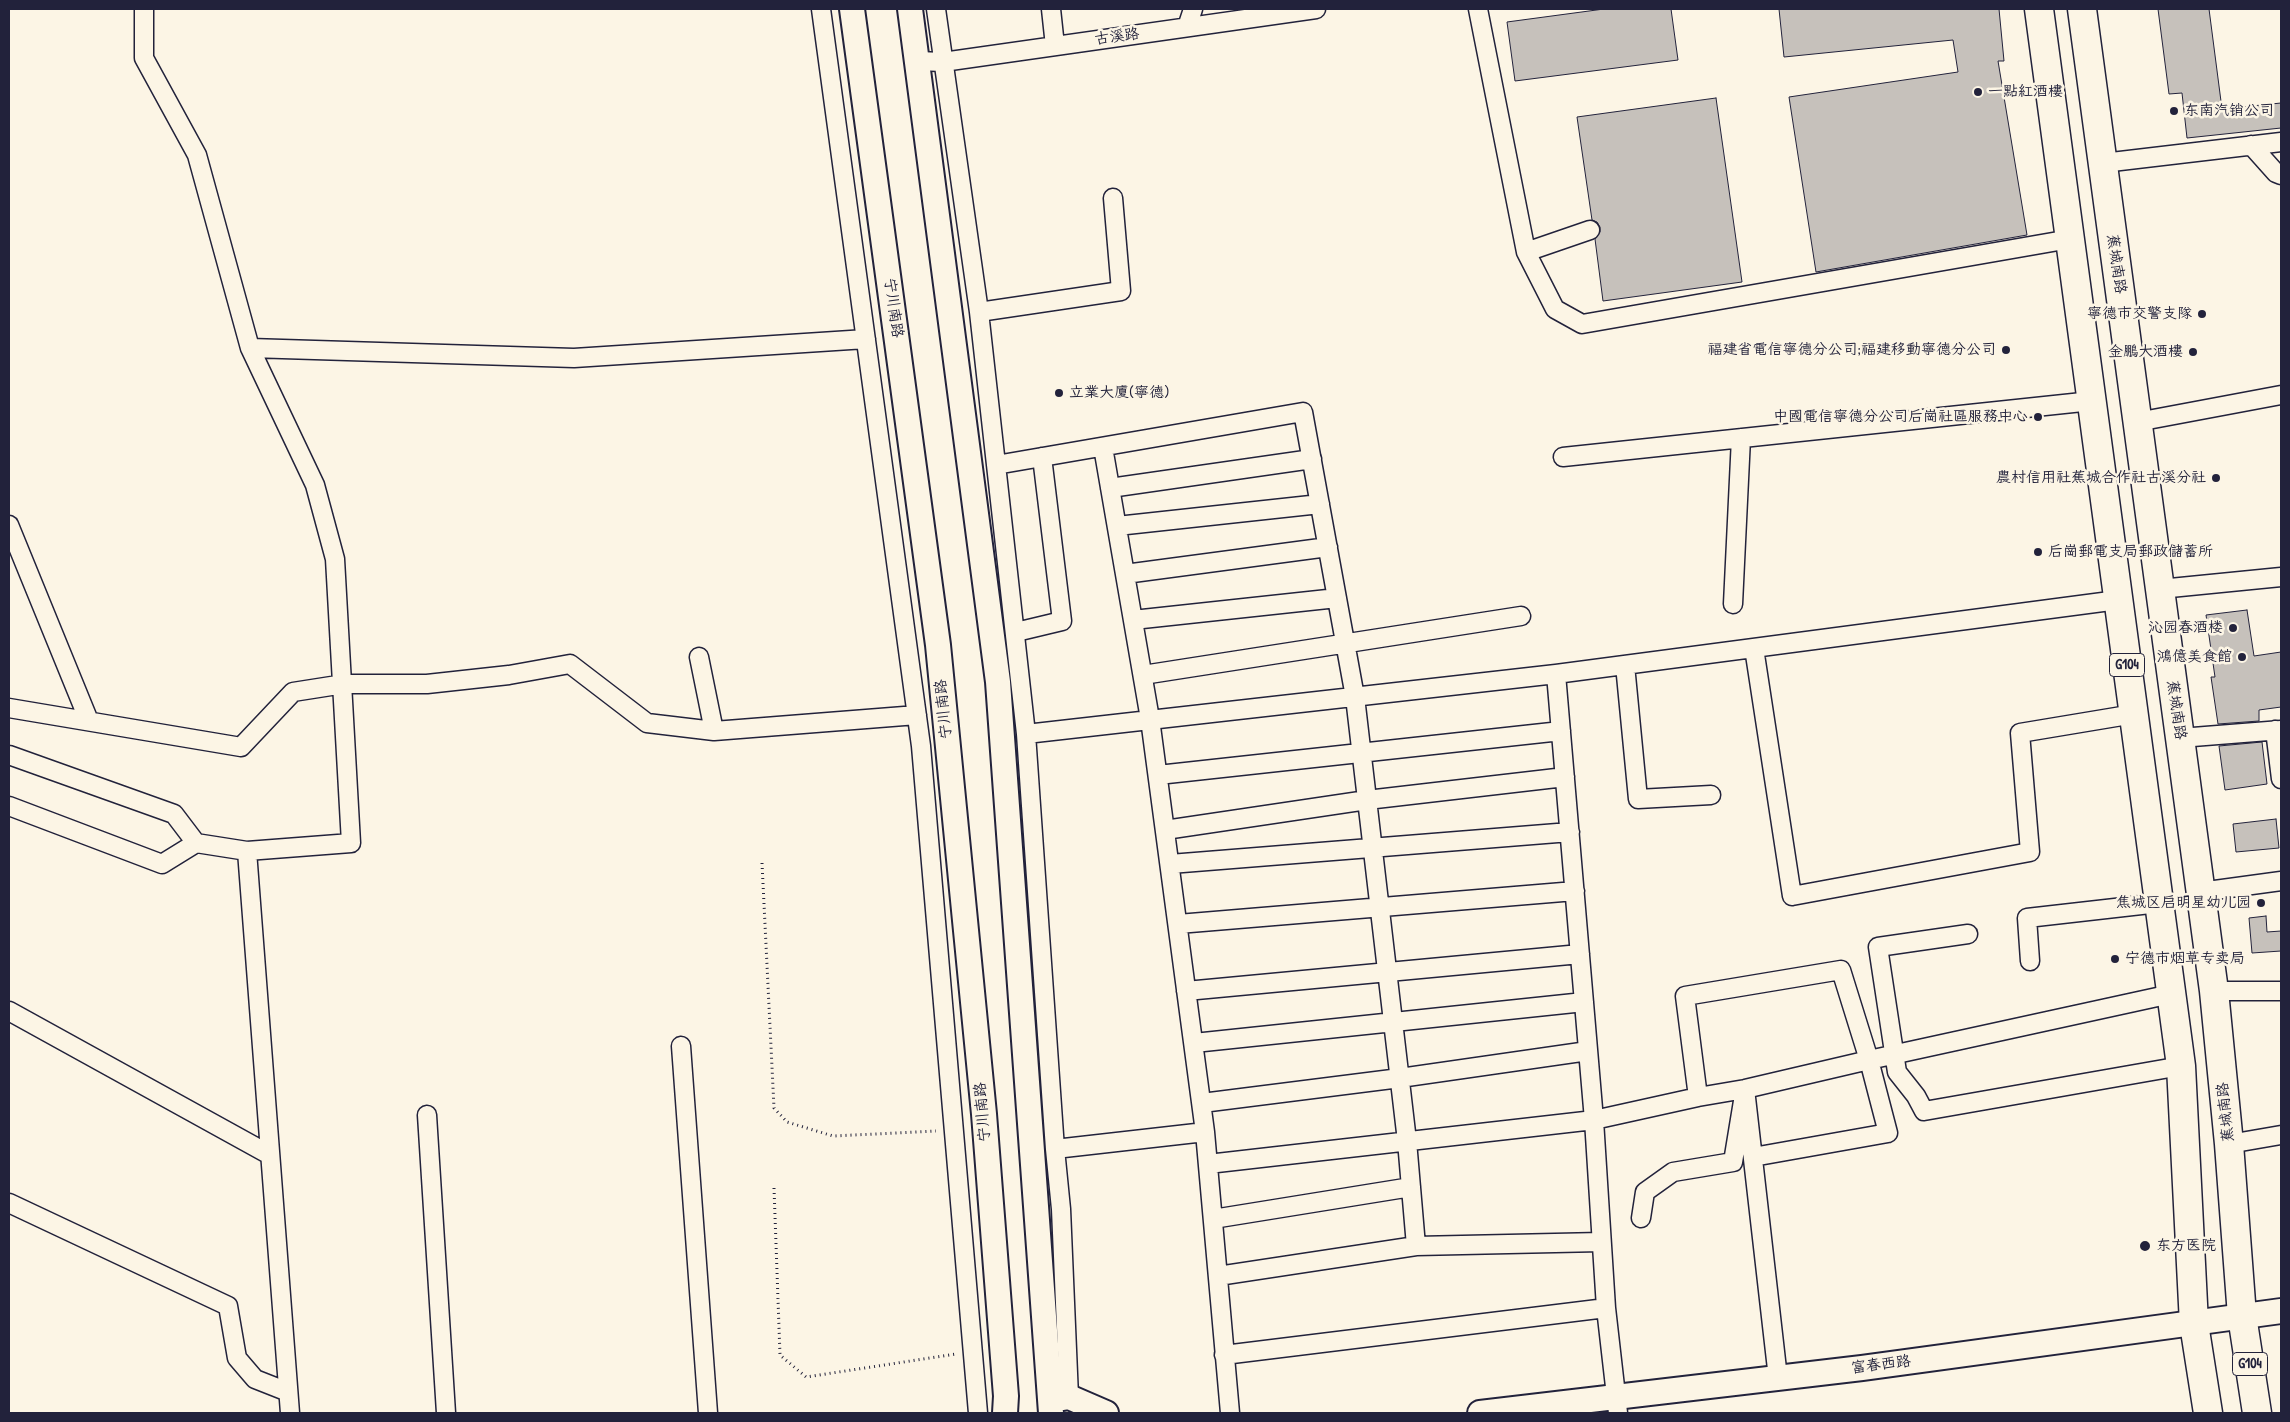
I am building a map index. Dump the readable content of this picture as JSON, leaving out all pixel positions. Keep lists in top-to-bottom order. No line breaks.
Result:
{"streets":{"highway":["蕉城南路","G104"],"main road":["宁川南路","富春西路"],"street":["古溪路"]},"crossings":[["蕉城南路","富春西路"],["G104","富春西路"]],"places":["一點紅酒樓","东南汽销公司","寧德市交警支隊","福建省電信寧德分公司;福建移動寧德分公司","金鵬大酒樓","立業大廈(寧德)","中國電信寧德分公司后崗社區服務中心","農村信用社蕉城合作社古溪分社","后崗郵電支局郵政儲蓄所","沁园春酒楼","鴻億美食館","焦城区启明星幼儿园","宁德市烟草专卖局","东方医院"]}
